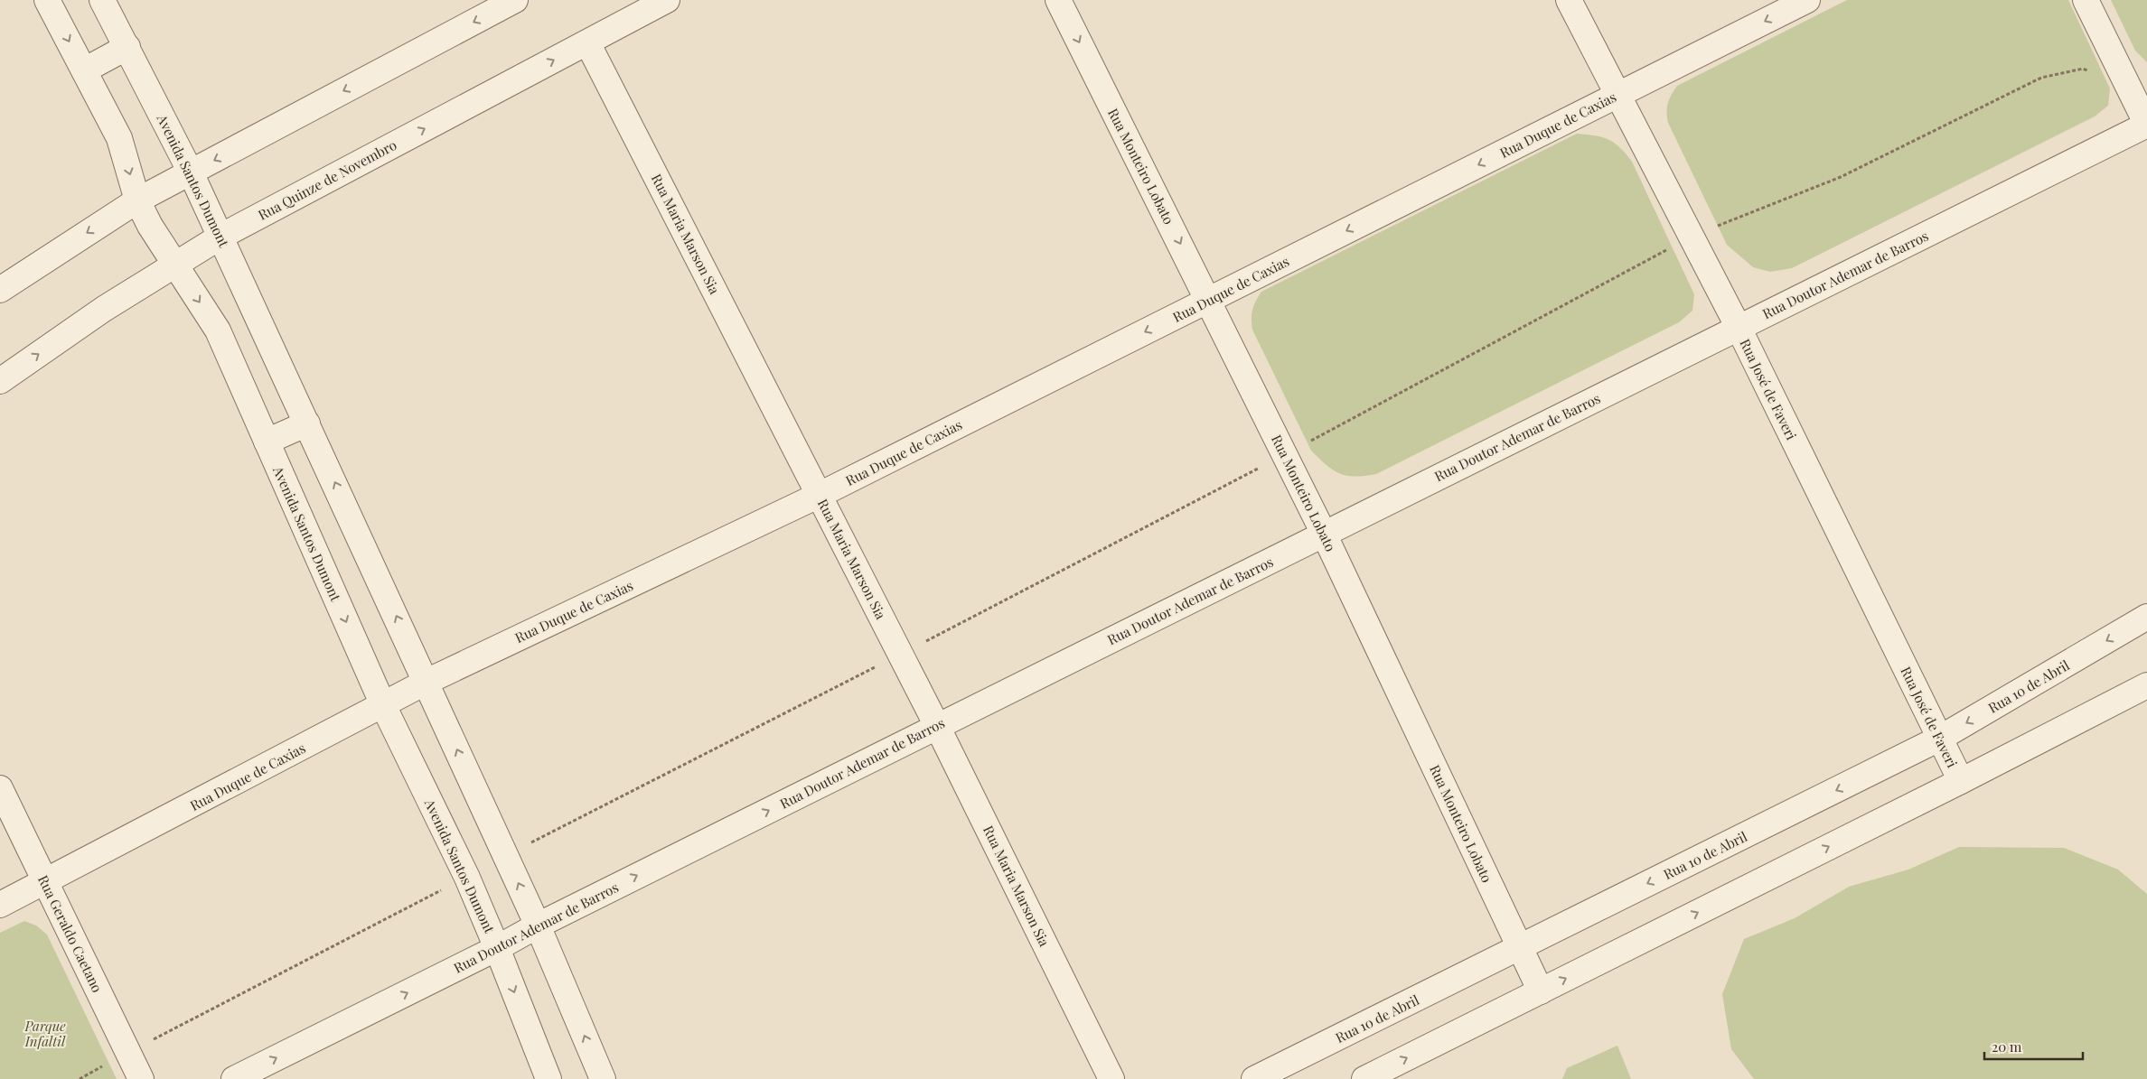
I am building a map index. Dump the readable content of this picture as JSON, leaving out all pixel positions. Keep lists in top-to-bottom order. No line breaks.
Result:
{"streets":{"street":["Rua Duque de Caxias","Rua Monteiro Lobato","Rua Quinze de Novembro","Avenida Santos Dumont","Rua Maria Marson Sia","Rua Doutor Ademar de Barros","Rua José de Faveri","Rua 10 de Abril","Rua Geraldo Caetano"]},"crossings":[["Rua Duque de Caxias","Rua Monteiro Lobato"],["Rua Duque de Caxias","Avenida Santos Dumont"],["Rua Duque de Caxias","Rua Maria Marson Sia"],["Rua Duque de Caxias","Rua José de Faveri"],["Rua Duque de Caxias","Rua Geraldo Caetano"],["Rua Monteiro Lobato","Rua Doutor Ademar de Barros"],["Rua Monteiro Lobato","Rua 10 de Abril"],["Rua Quinze de Novembro","Avenida Santos Dumont"],["Rua Quinze de Novembro","Rua Maria Marson Sia"],["Avenida Santos Dumont","Rua Doutor Ademar de Barros"],["Rua Maria Marson Sia","Rua Doutor Ademar de Barros"],["Rua Doutor Ademar de Barros","Rua José de Faveri"],["Rua José de Faveri","Rua 10 de Abril"]],"one_way":["Rua Duque de Caxias"],"parks":["Parque Infaltil"],"scale_bar":"20 m"}
